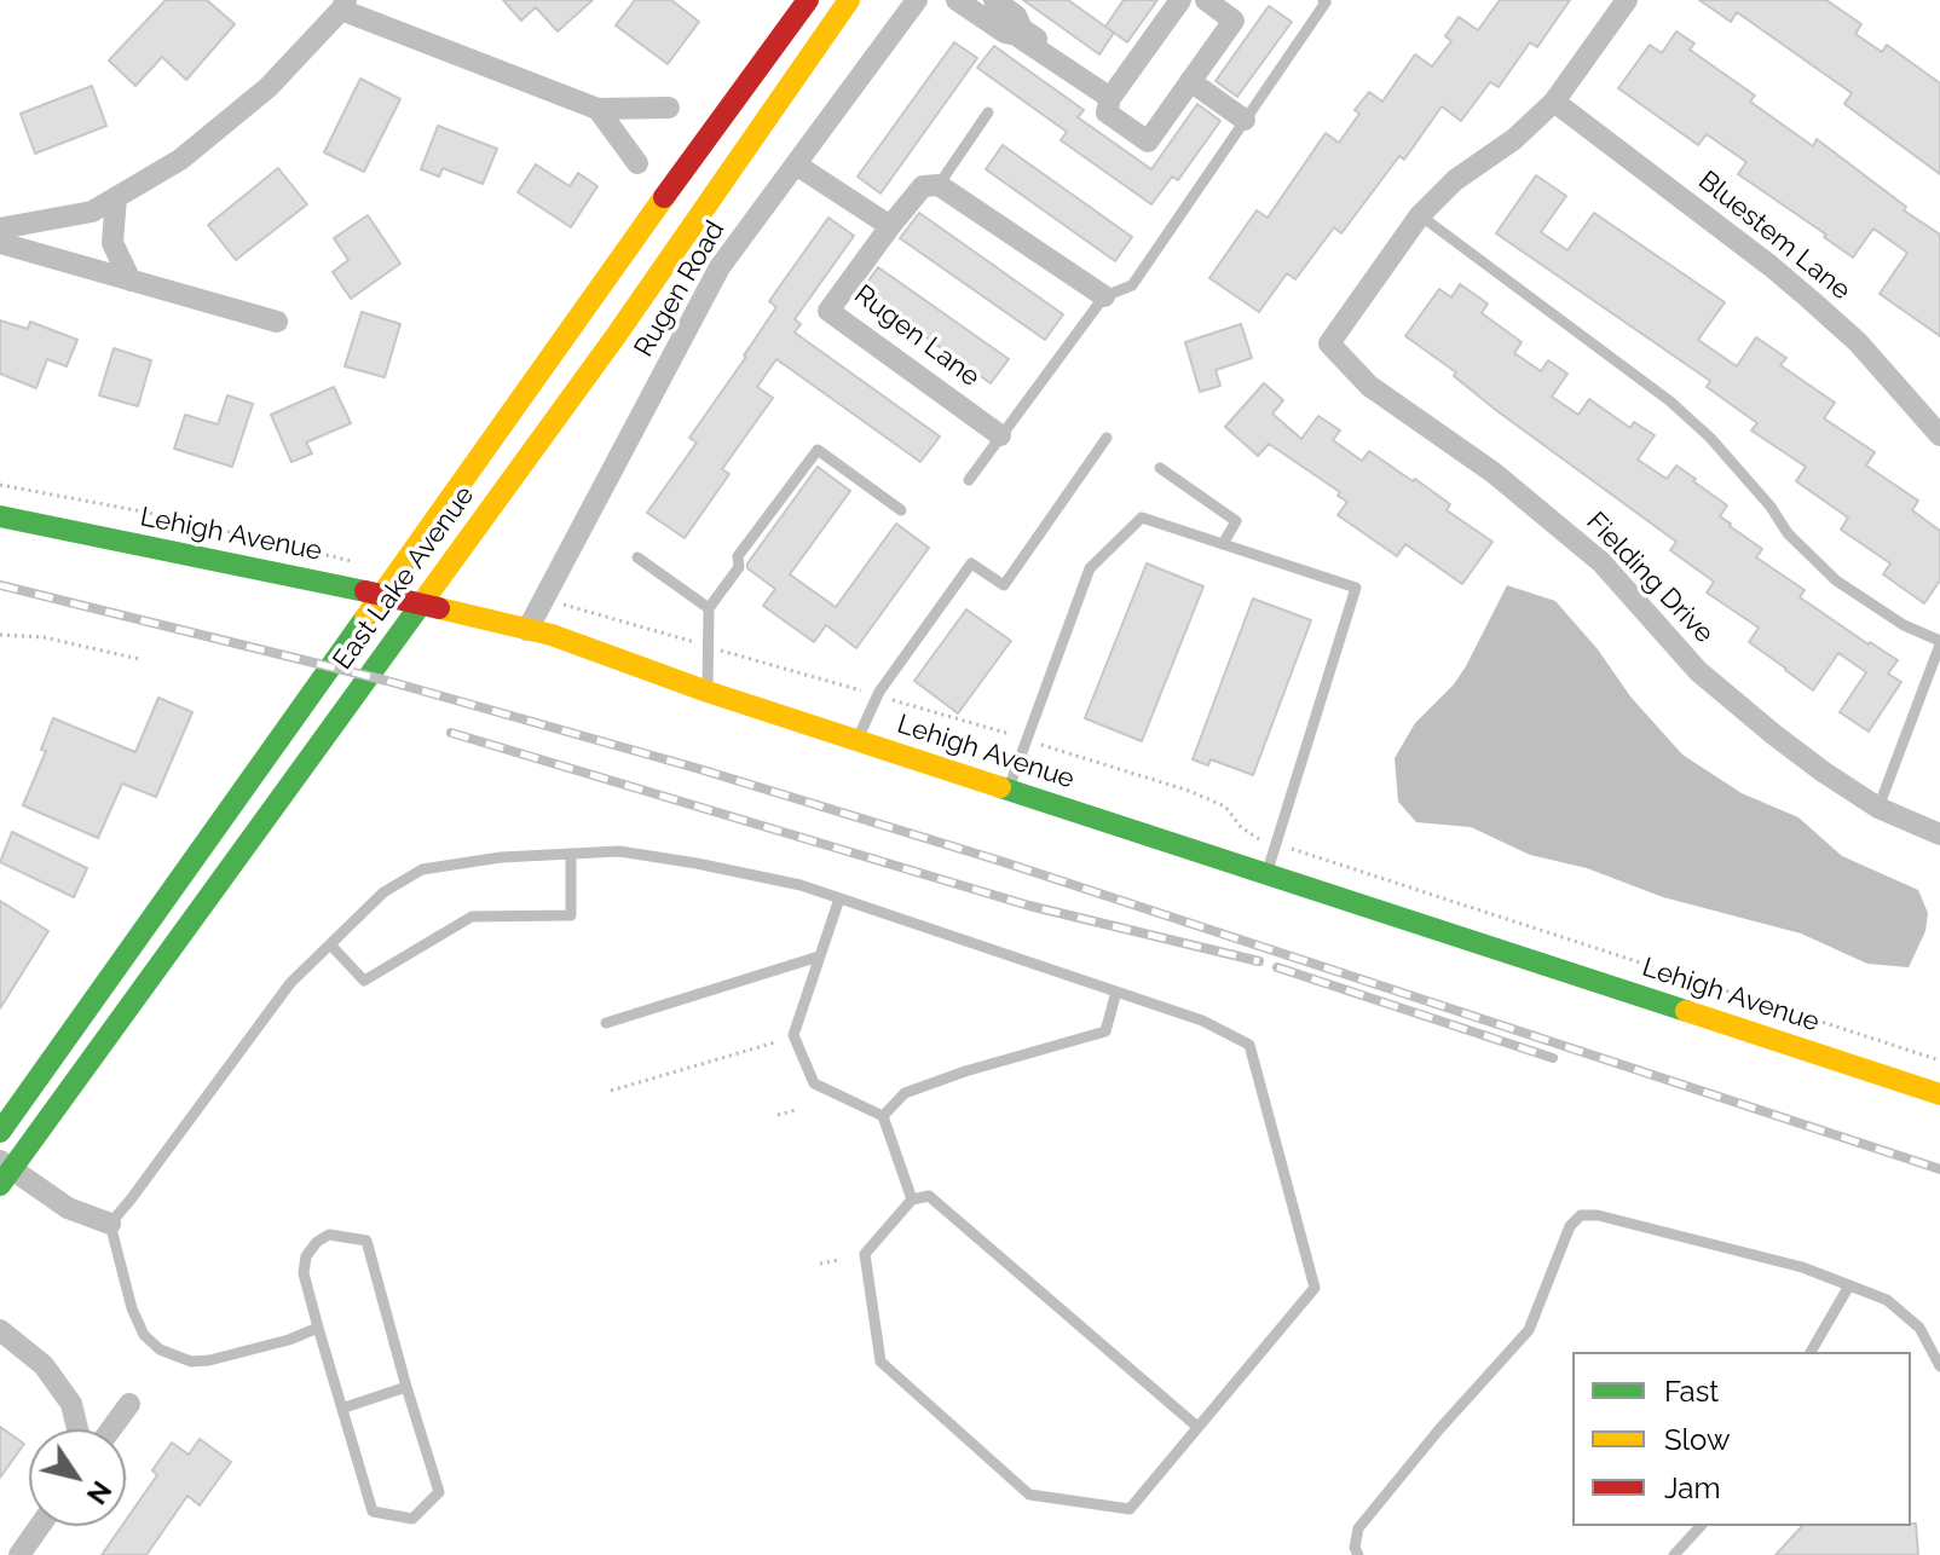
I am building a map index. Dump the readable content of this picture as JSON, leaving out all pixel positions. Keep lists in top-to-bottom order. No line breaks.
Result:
{"streets":{"main road":["Lehigh Avenue","East Lake Avenue"],"street":["Bluestem Lane","Rugen Road","Rugen Lane","Fielding Drive"]},"crossings":[["Rugen Road","Lehigh Avenue"]],"legend":["Fast","Slow","Jam"],"north":"bottom right"}
